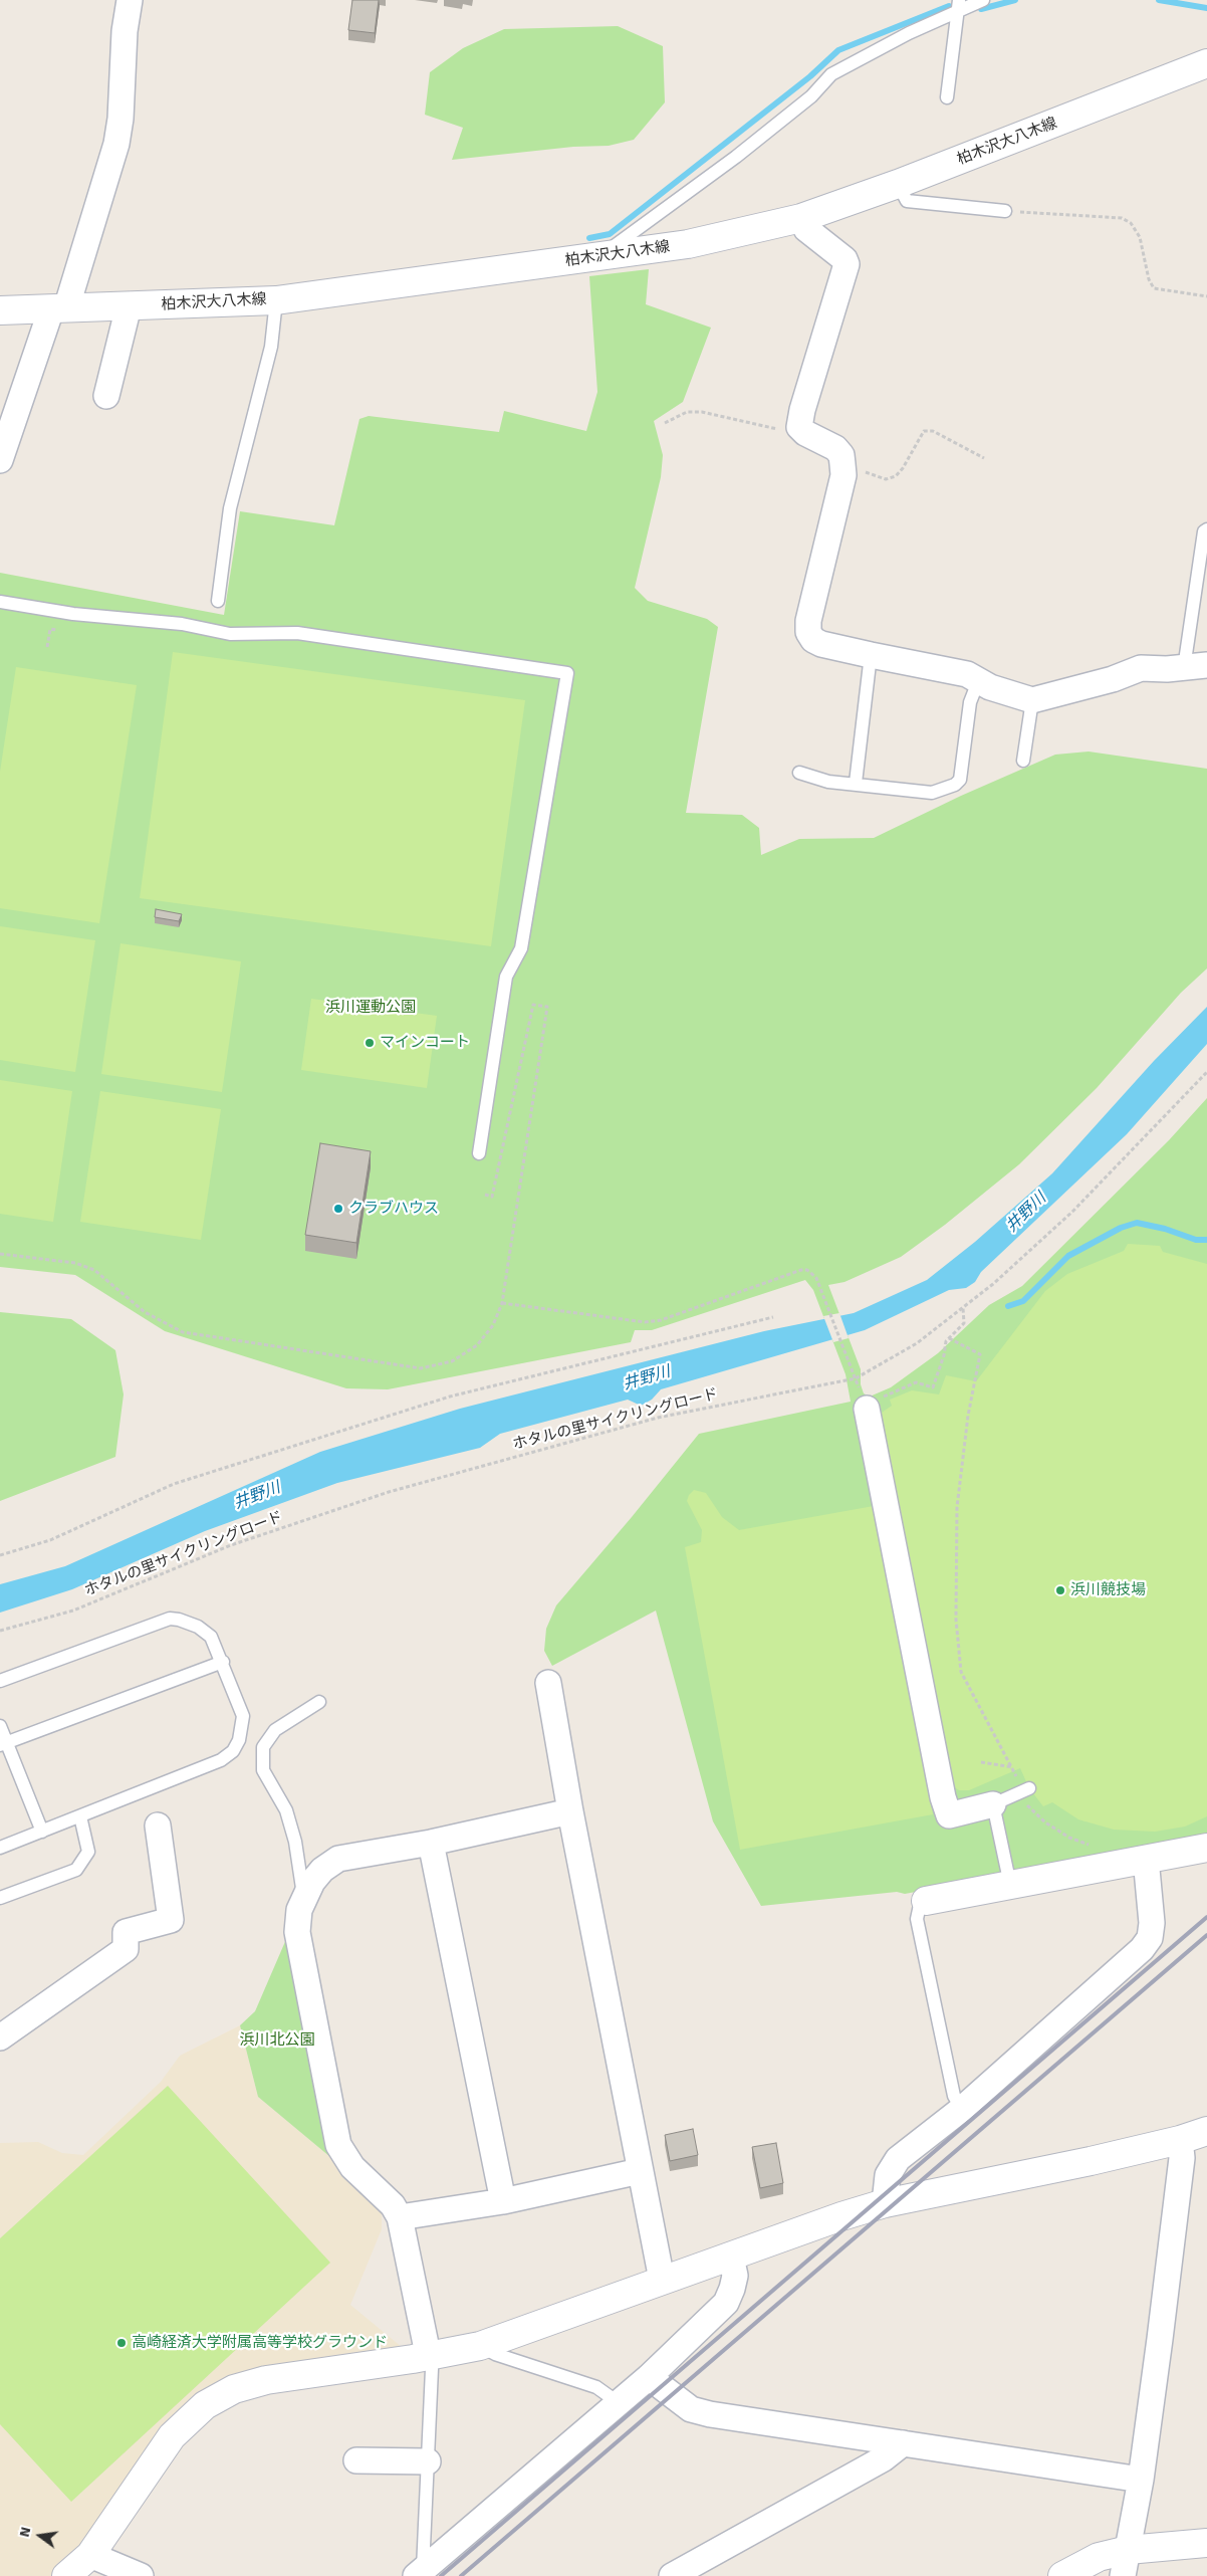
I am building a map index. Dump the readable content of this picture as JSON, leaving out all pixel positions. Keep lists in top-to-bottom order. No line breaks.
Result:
{"streets":{"street":["柏木沢大八木線"],"path":["ホタルの里サイクリングロード"]},"water":["井野川"],"parks":["浜川運動公園","浜川北公園"],"places":["マインコート","クラブハウス","浜川競技場","高崎経済大学附属高等学校グラウンド"],"north":"left"}
